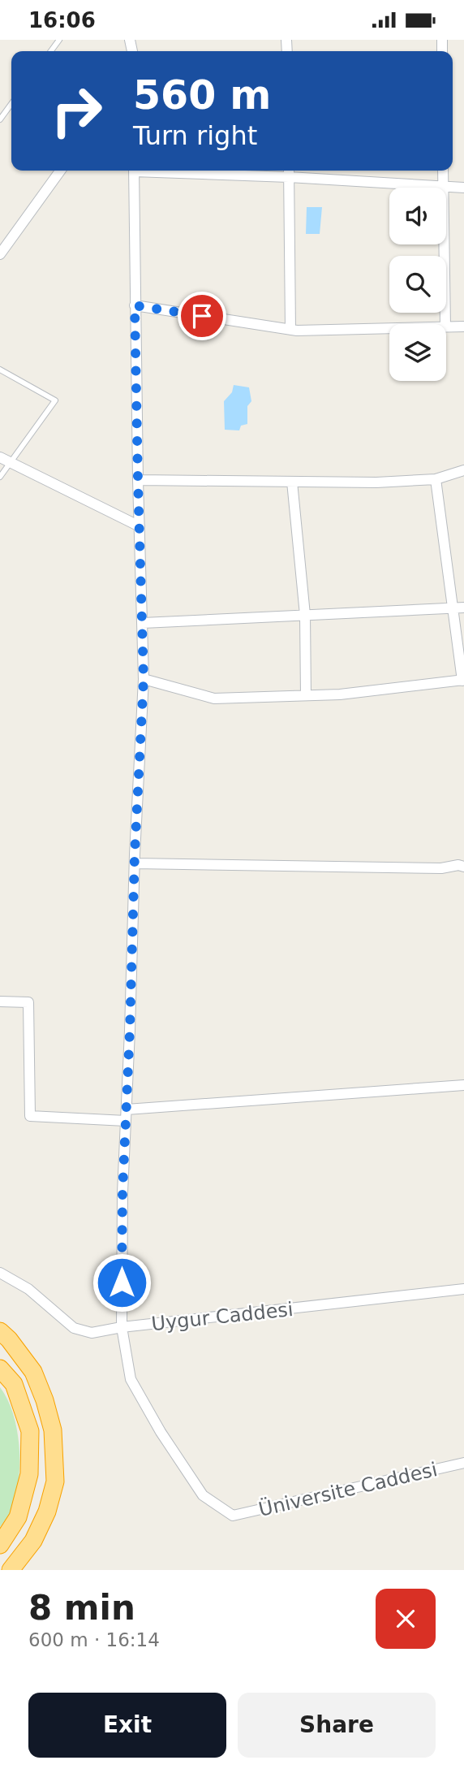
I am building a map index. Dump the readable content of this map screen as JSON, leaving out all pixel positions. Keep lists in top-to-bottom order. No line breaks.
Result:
{"streets":{"street":["Uygur Caddesi","Üniversite Caddesi"]},"crossings":[["Uygur Caddesi","Üniversite Caddesi"]],"page":{"status":"16:06","turn":["560 m","Turn right"],"heading":["8 min","600 m · 16:14"],"buttons":["Exit","Share"]}}
